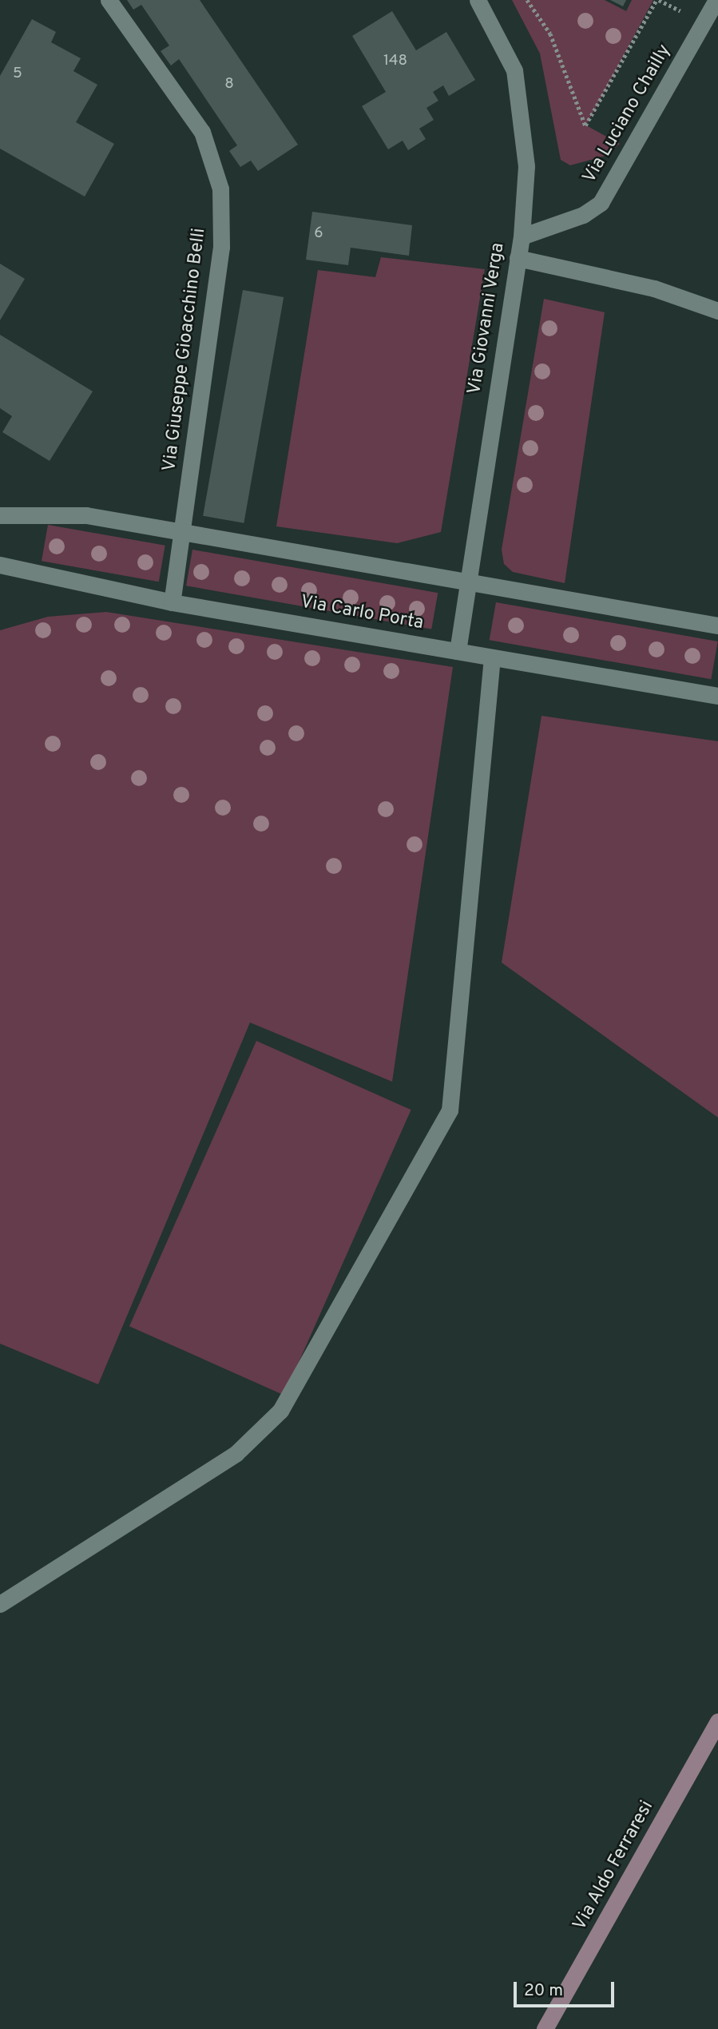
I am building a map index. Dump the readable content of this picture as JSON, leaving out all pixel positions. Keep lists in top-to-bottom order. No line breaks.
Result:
{"streets":{"main road":["Via Aldo Ferraresi"],"street":["Via Luciano Chailly","Via Giovanni Verga","Via Giuseppe Gioacchino Belli","Via Carlo Porta"]},"crossings":[["Via Luciano Chailly","Via Giovanni Verga"],["Via Giovanni Verga","Via Carlo Porta"],["Via Giuseppe Gioacchino Belli","Via Carlo Porta"]],"house_numbers":["148","5","8","6"],"scale_bar":"20 m"}
